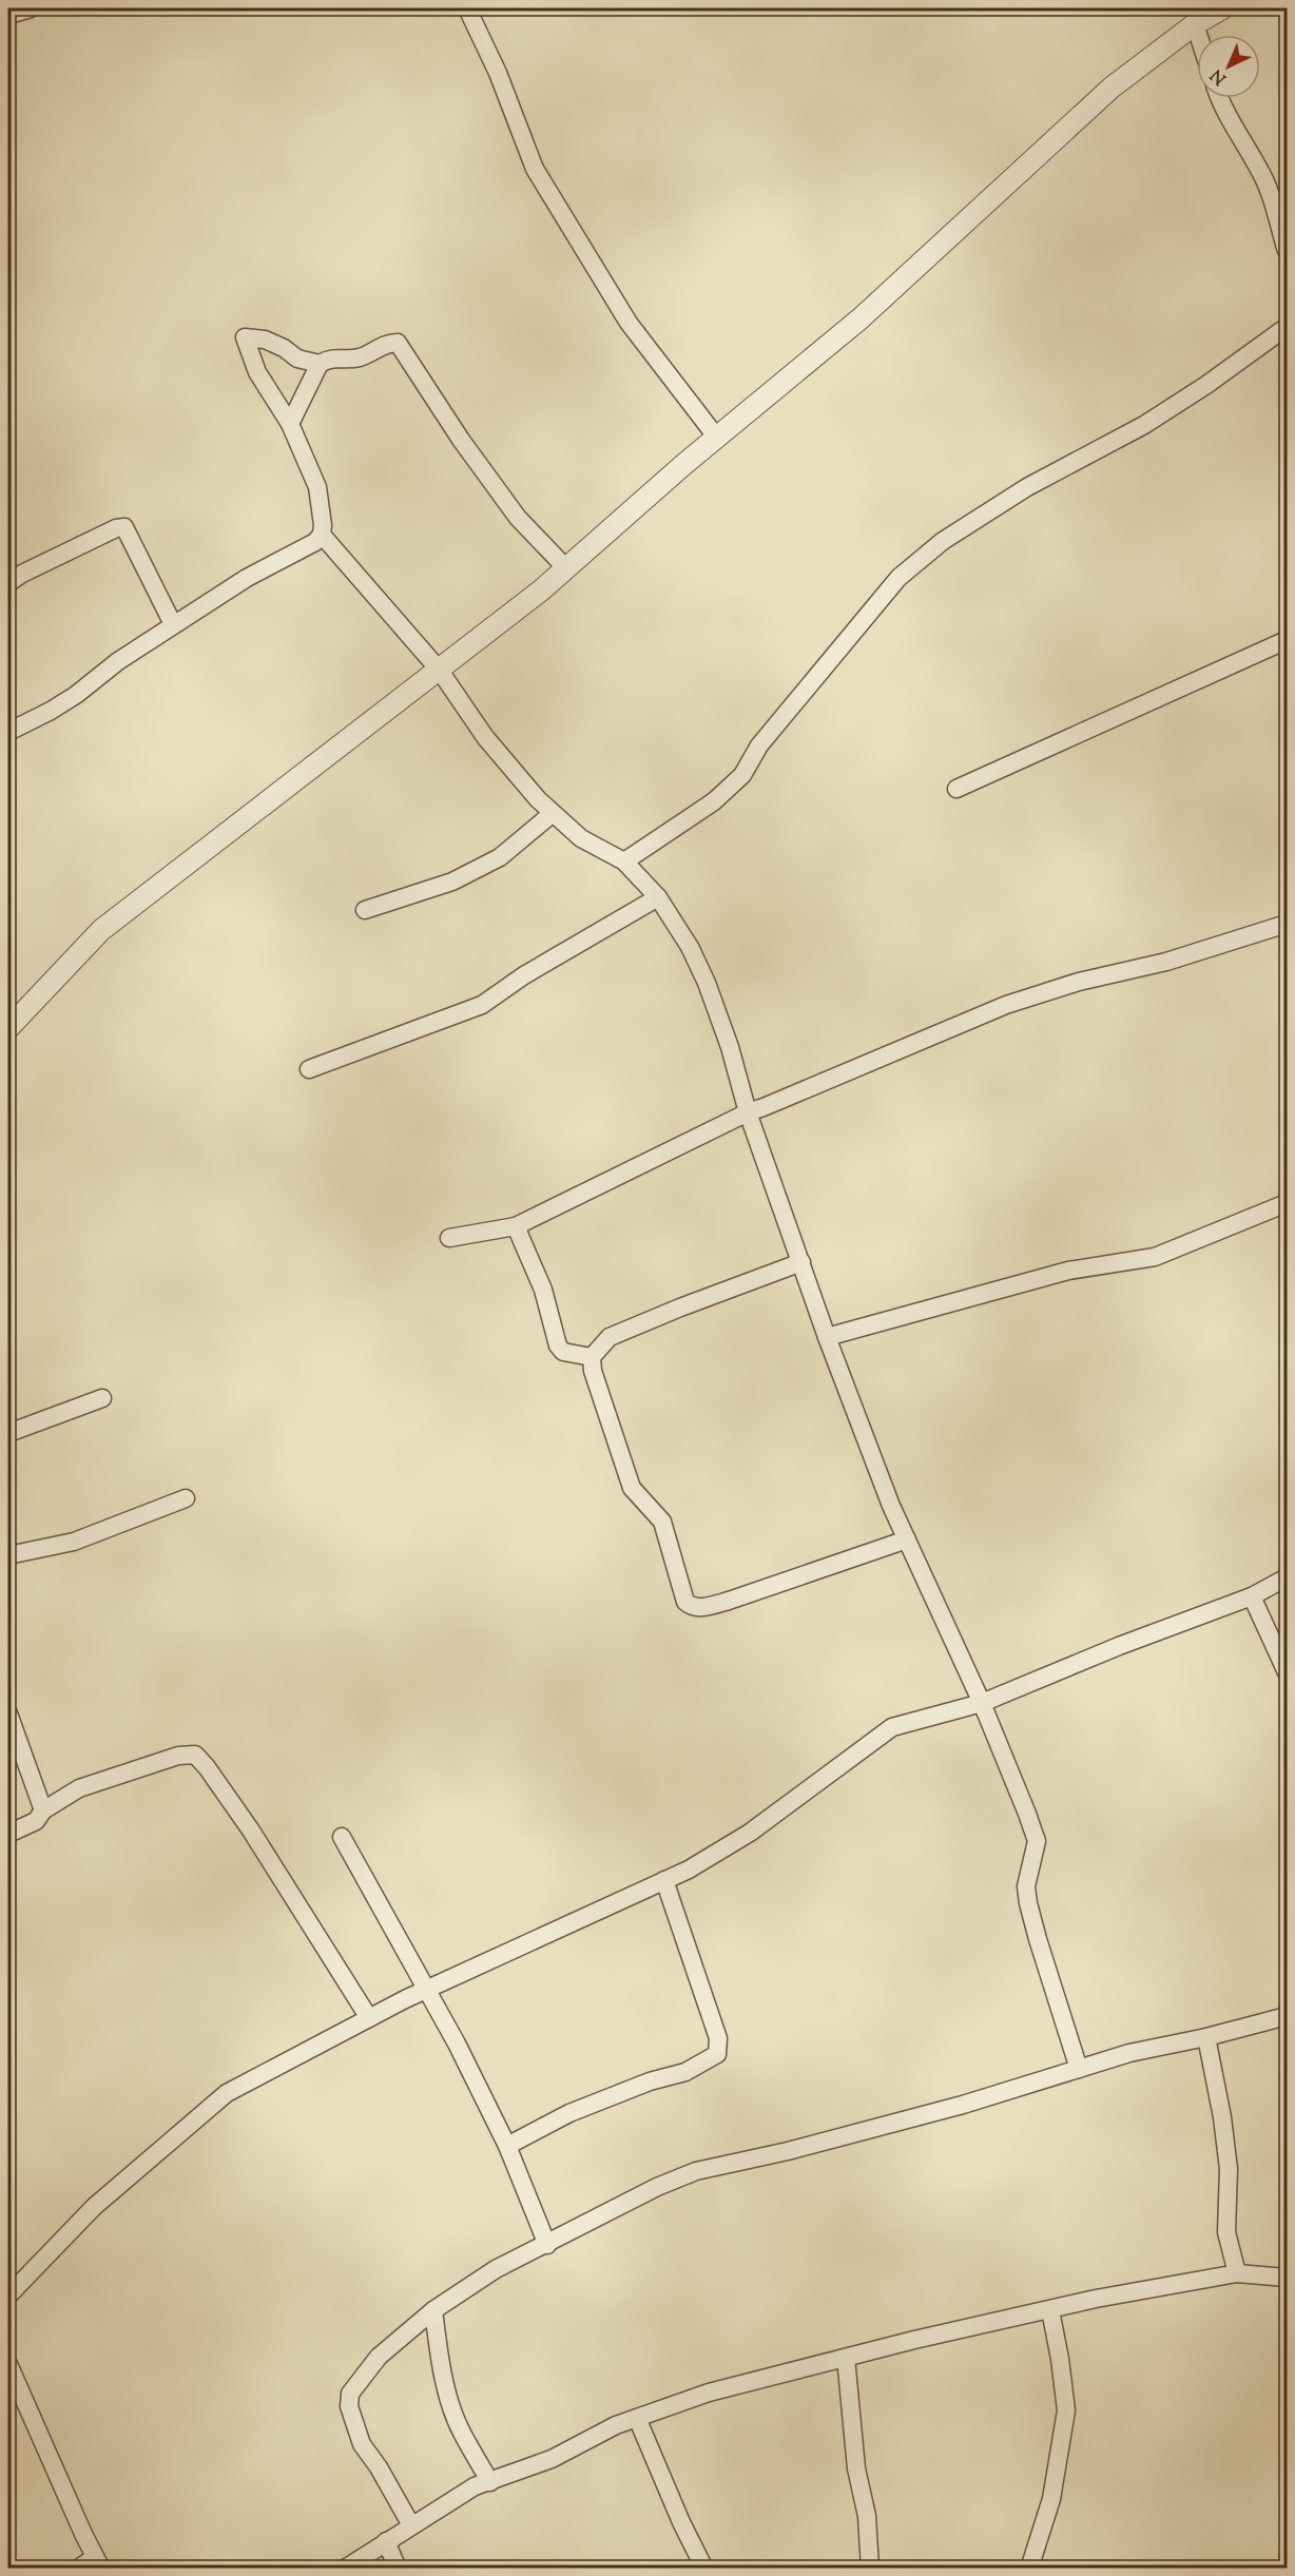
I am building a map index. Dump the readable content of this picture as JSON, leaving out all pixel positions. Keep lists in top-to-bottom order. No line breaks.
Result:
{"north":"bottom left"}
